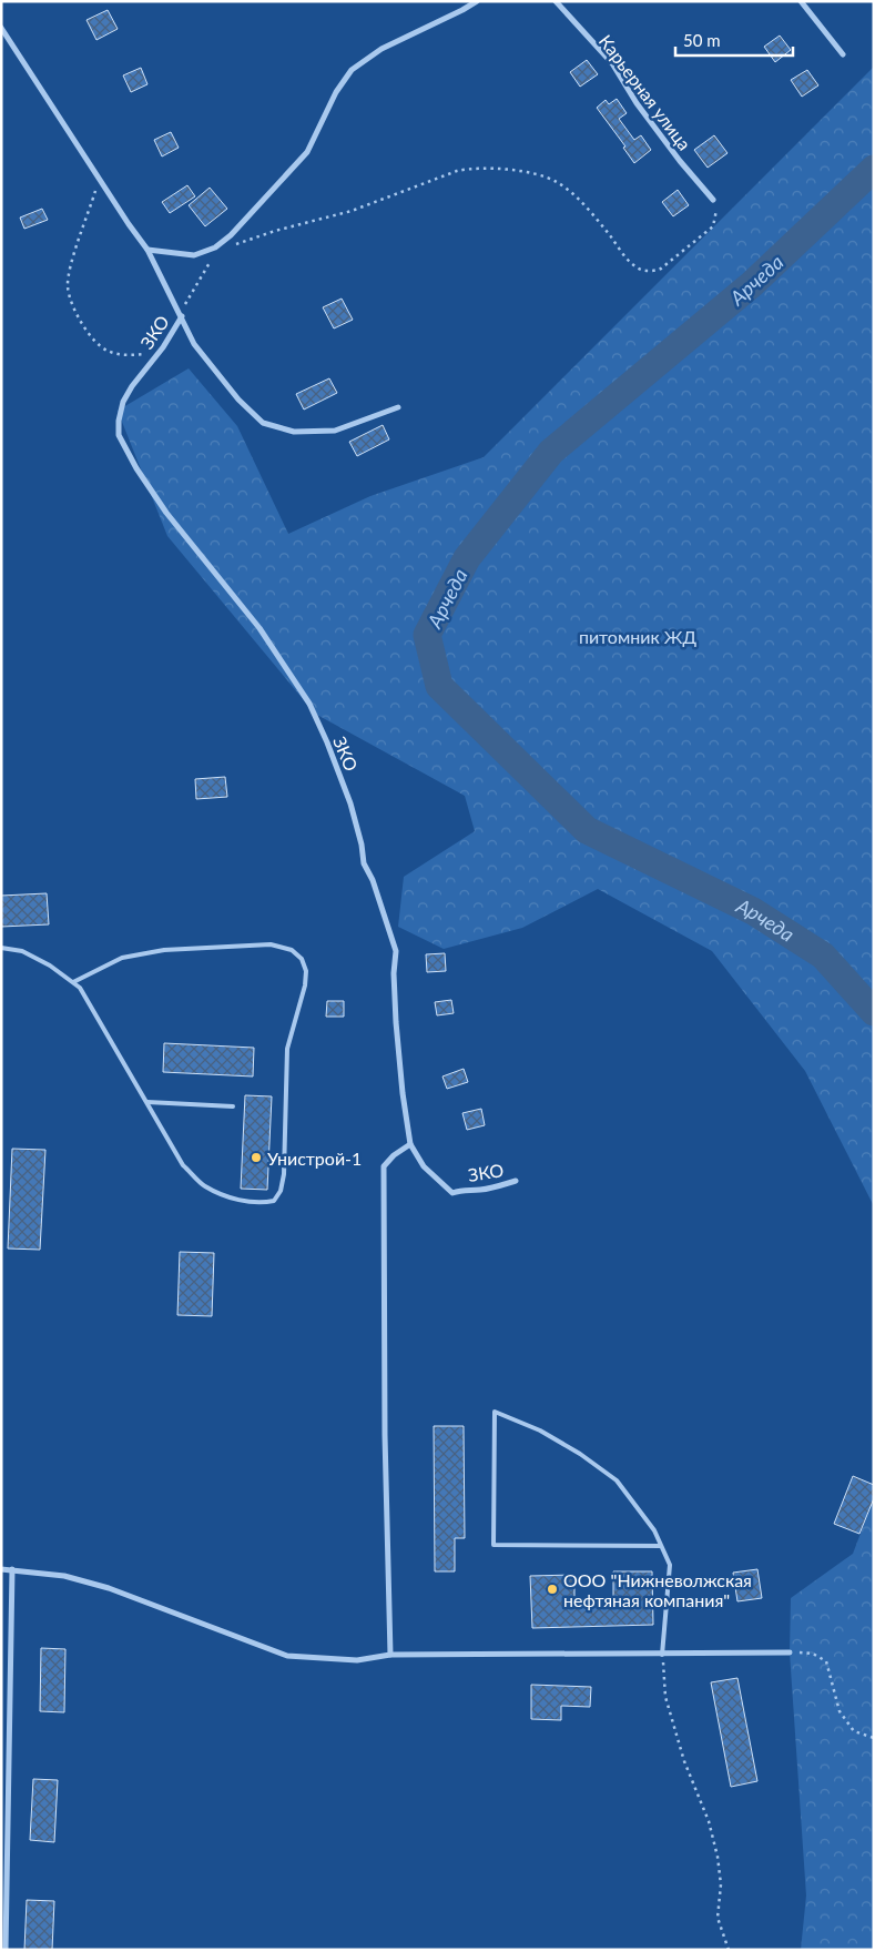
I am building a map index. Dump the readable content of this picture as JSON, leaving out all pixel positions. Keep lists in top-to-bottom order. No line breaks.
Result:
{"streets":{"street":["Карьерная улица","ЗКО"]},"water":["Арчеда"],"parks":["питомник ЖД"],"places":["Унистрой-1","ООО \"Нижневолжская нефтяная компания\""],"scale_bar":"50 m"}
